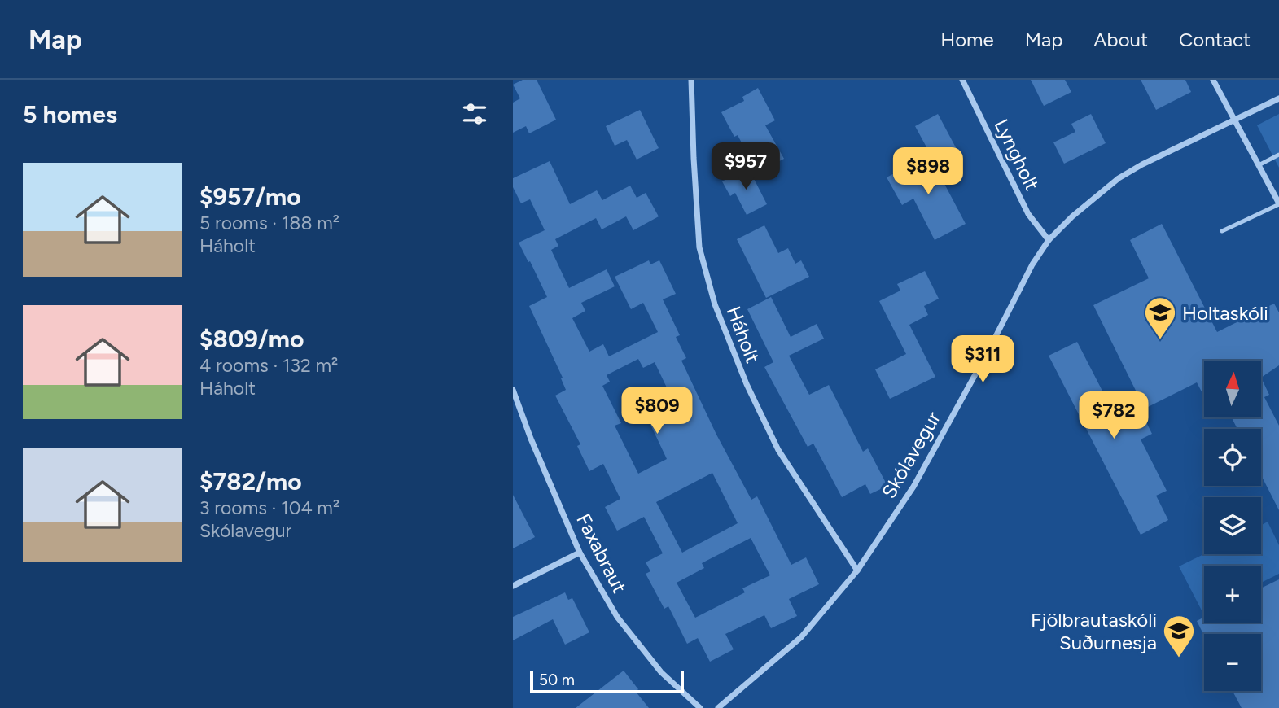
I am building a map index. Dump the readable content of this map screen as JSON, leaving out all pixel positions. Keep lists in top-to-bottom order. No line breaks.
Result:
{"streets":{"street":["Lyngholt","Háholt","Skólavegur","Faxabraut"]},"crossings":[["Lyngholt","Skólavegur"],["Háholt","Skólavegur"]],"places":{"school or university":["Holtaskóli","Fjölbrautaskóli Suðurnesja"]},"scale_bar":"50 m","north":"top","page":{"header":"Map","nav":["Home","Map","About","Contact"],"heading":"5 homes","price":["$957","$898","$311","$809","$782"],"list":[{"name":"$957/mo","note":"5 rooms · 188 m² · Háholt"},{"name":"$809/mo","note":"4 rooms · 132 m² · Háholt"},{"name":"$782/mo","note":"3 rooms · 104 m² · Skólavegur"}],"map_buttons":["+","−"],"scale":"50 m"}}
